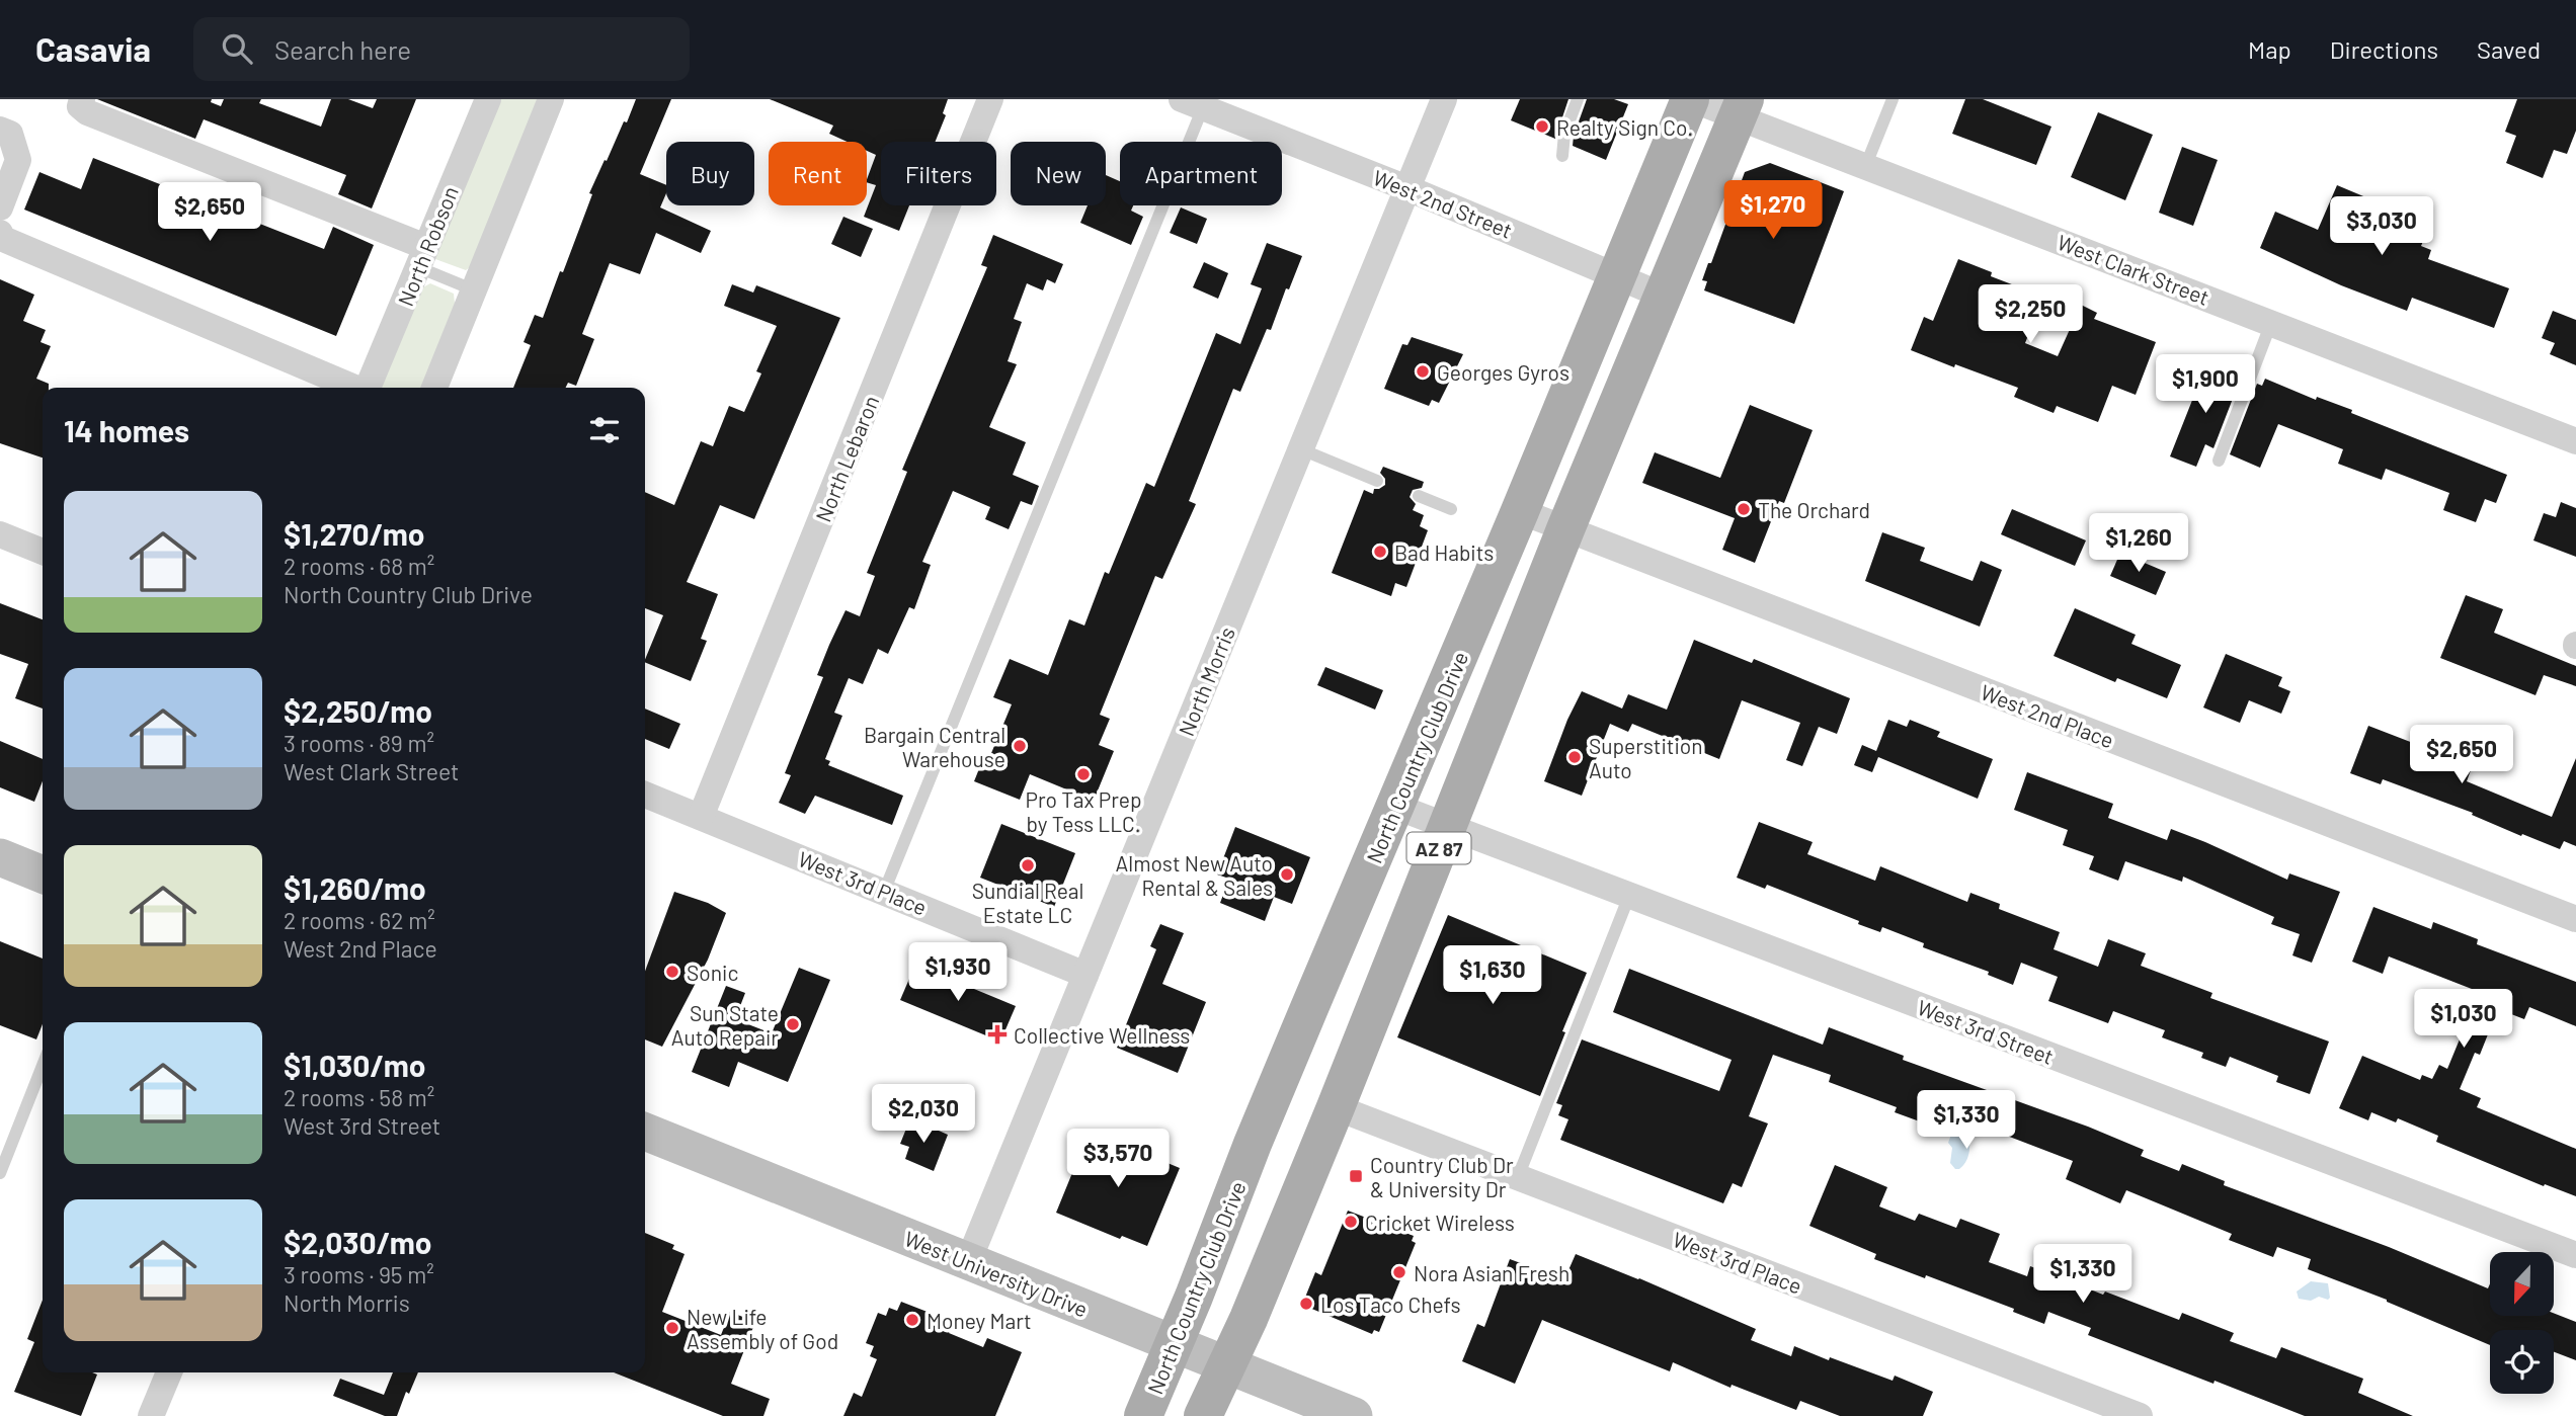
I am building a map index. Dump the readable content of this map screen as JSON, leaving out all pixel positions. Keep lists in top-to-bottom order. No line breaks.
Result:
{"streets":{"main road":["North Country Club Drive","AZ 87","West University Drive"],"street":["West 2nd Street","North Robson","West Clark Street","North Lebaron","North Morris","West 2nd Place","West 3rd Place","West 3rd Street"]},"crossings":[["West 2nd Street","North Morris"],["West 2nd Street","North Country Club Drive"],["West 2nd Street","AZ 87"],["West Clark Street","North Country Club Drive"],["West Clark Street","AZ 87"],["North Lebaron","West 3rd Place"],["North Morris","West 3rd Place"],["North Morris","West University Drive"],["West 2nd Place","North Country Club Drive"],["West 2nd Place","AZ 87"],["North Country Club Drive","West 3rd Street"],["North Country Club Drive","West University Drive"],["AZ 87","West 3rd Place"],["AZ 87","West 3rd Street"],["AZ 87","West University Drive"]],"places":{"other":["Realty Sign Co.","Georges Gyros","The Orchard","Bad Habits","Bargain Central Warehouse","Superstition Auto","Pro Tax Prep by Tess LLC.","Sundial Real Estate LC","Almost New Auto Rental & Sales","Sonic","Sun State Auto Repair","Cricket Wireless","Nora Asian Fresh","Los Taco Chefs","Money Mart","New Life Assembly of God"],"health":["Collective Wellness"],"transit":["Country Club Dr & University Dr"]},"north":"bottom","page":{"header":"Casavia","search":"Search here","nav":["Map","Directions","Saved"],"chip":["Buy","Rent","Filters","New","Apartment"],"price":["$1,270","$2,650","$3,030","$2,250","$1,900","$1,260","$2,650","$1,930","$1,630","$1,030","$2,030","$1,330","$3,570","$1,330"],"heading":"14 homes","list":[{"name":"$1,270/mo","note":"2 rooms · 68 m² · North Country Club Drive"},{"name":"$2,250/mo","note":"3 rooms · 89 m² · West Clark Street"},{"name":"$1,260/mo","note":"2 rooms · 62 m² · West 2nd Place"},{"name":"$1,030/mo","note":"2 rooms · 58 m² · West 3rd Street"},{"name":"$2,030/mo","note":"3 rooms · 95 m² · North Morris"}]}}
